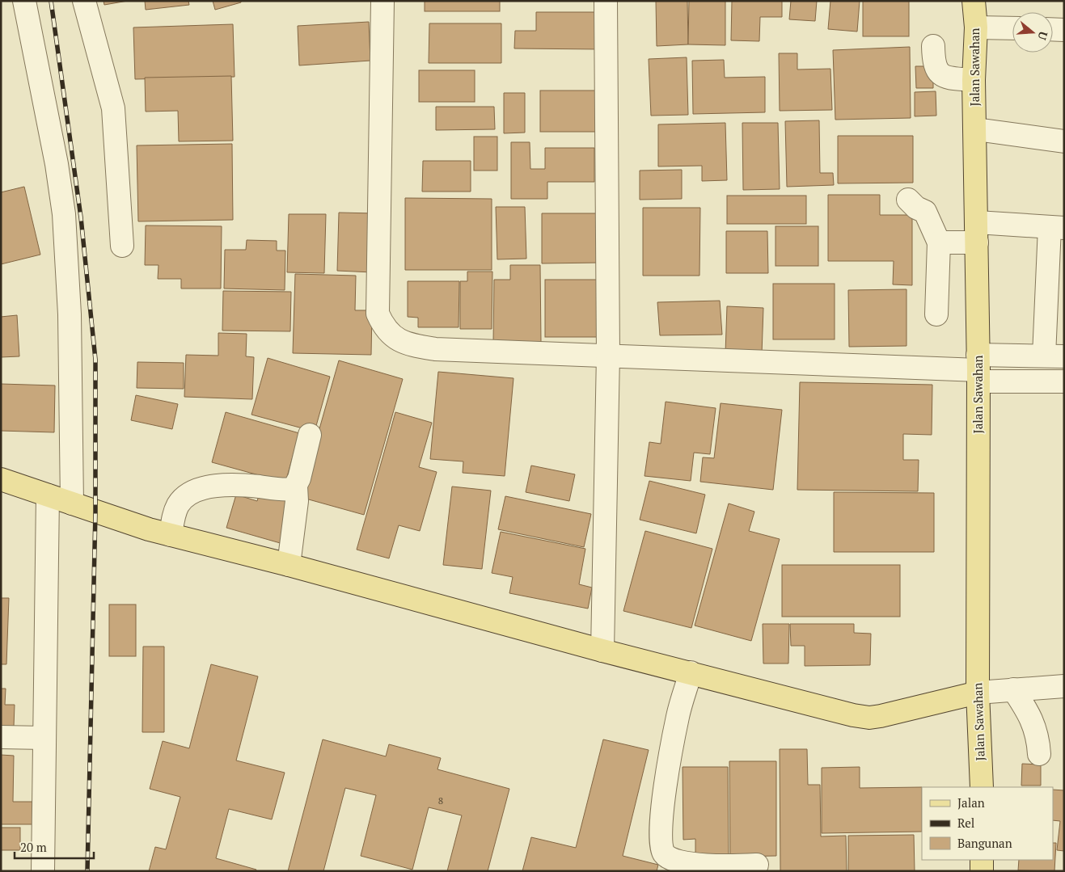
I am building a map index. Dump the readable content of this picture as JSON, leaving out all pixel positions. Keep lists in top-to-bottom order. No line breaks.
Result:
{"streets":{"main road":["Jalan Sawahan"]},"house_numbers":["8"],"legend":["Jalan","Rel","Bangunan"],"scale_bar":"20 m","north":"right"}
